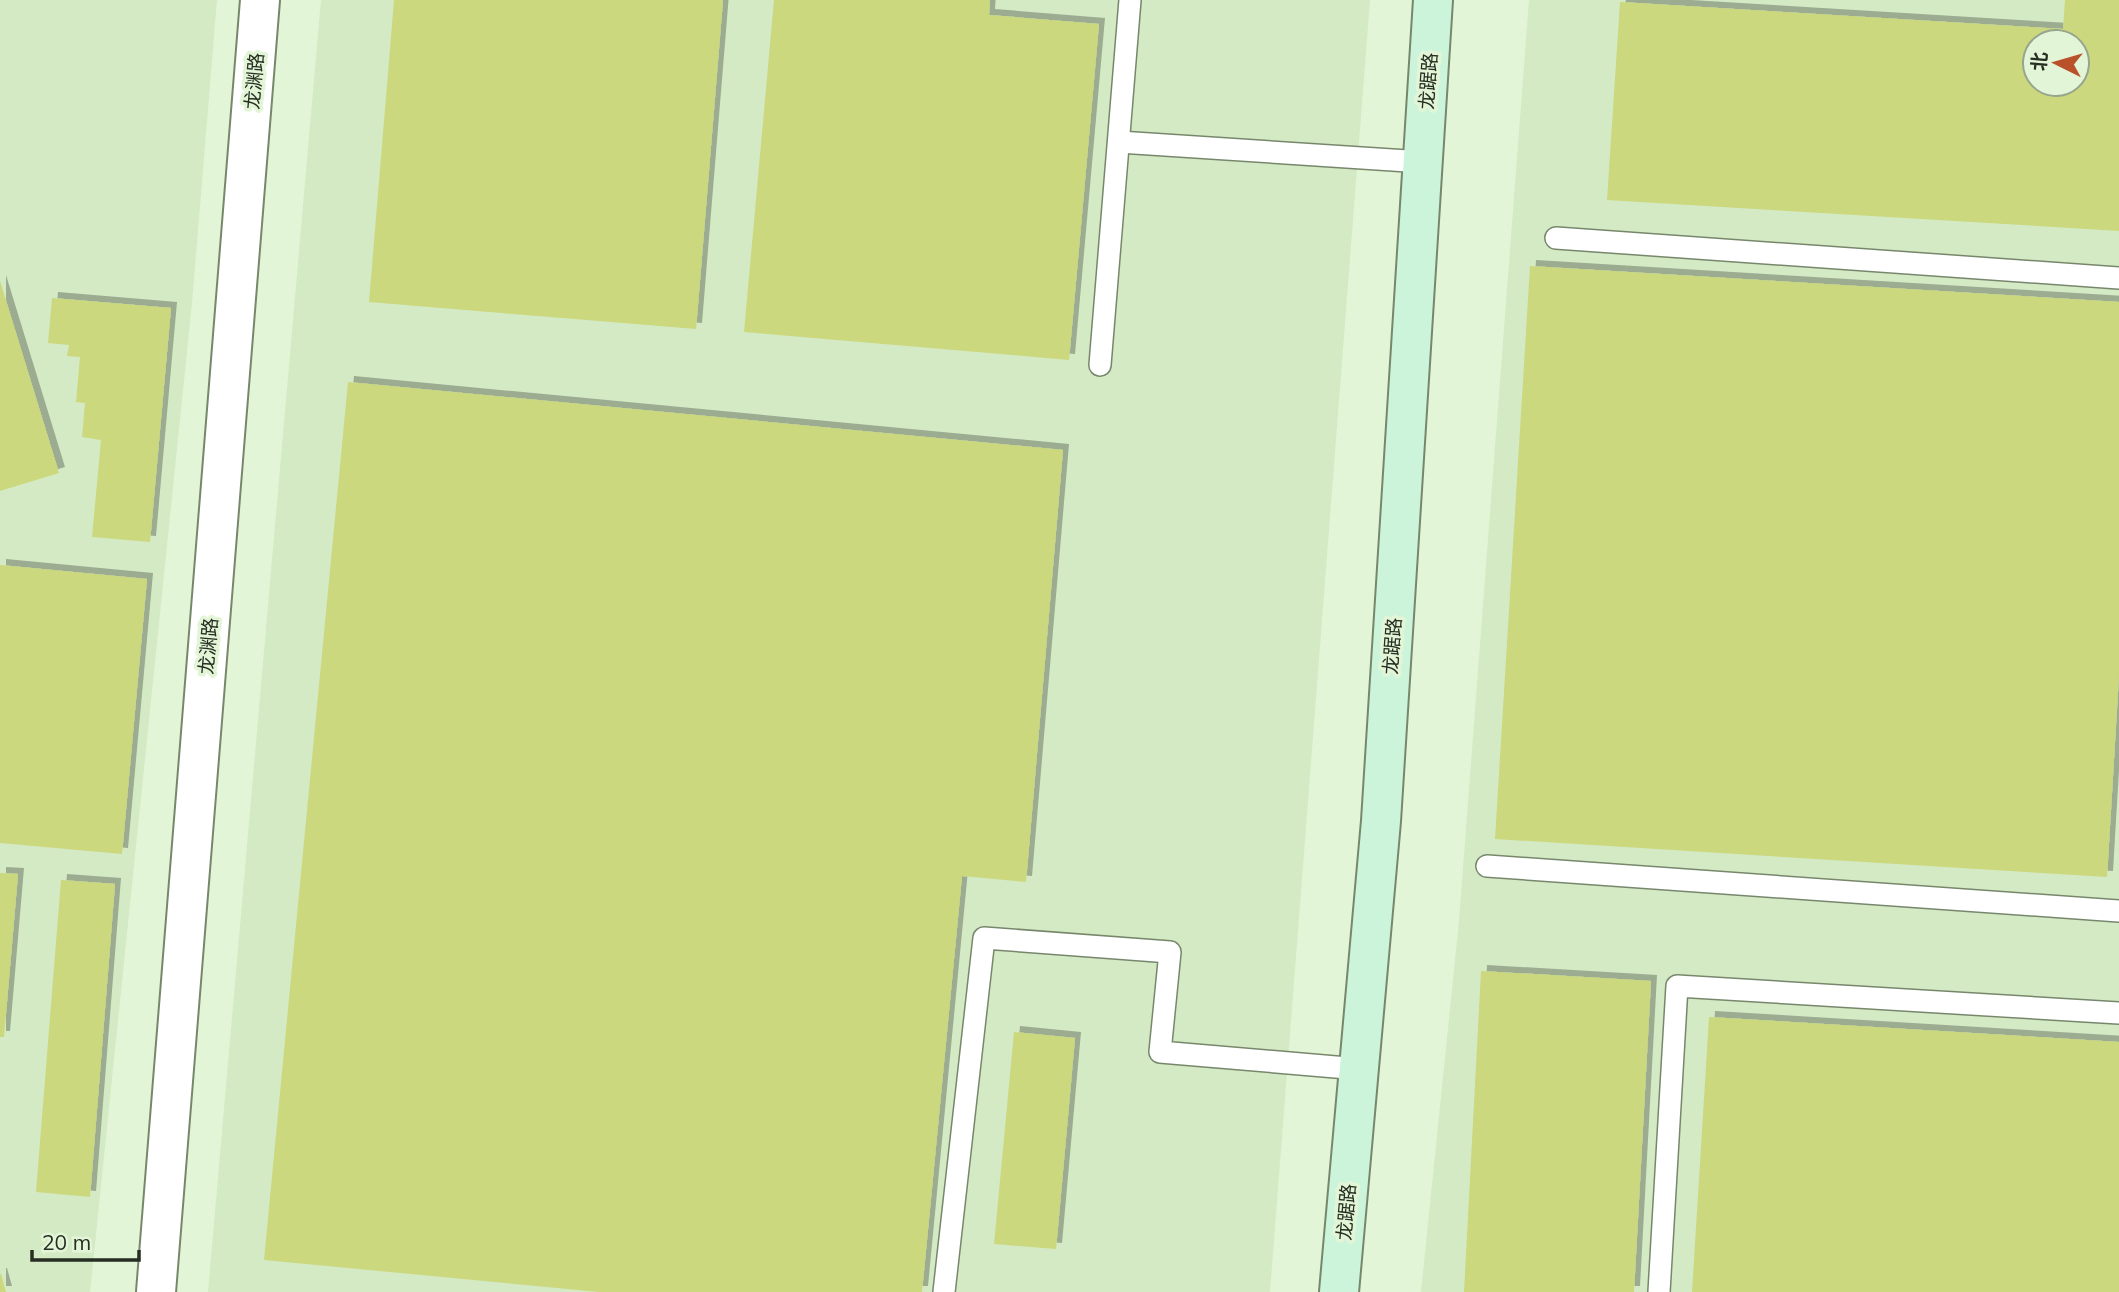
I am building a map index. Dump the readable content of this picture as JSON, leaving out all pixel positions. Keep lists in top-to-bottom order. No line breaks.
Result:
{"streets":{"street":["龙渊路","龙踞路"]},"scale_bar":"20 m","north":"left"}
